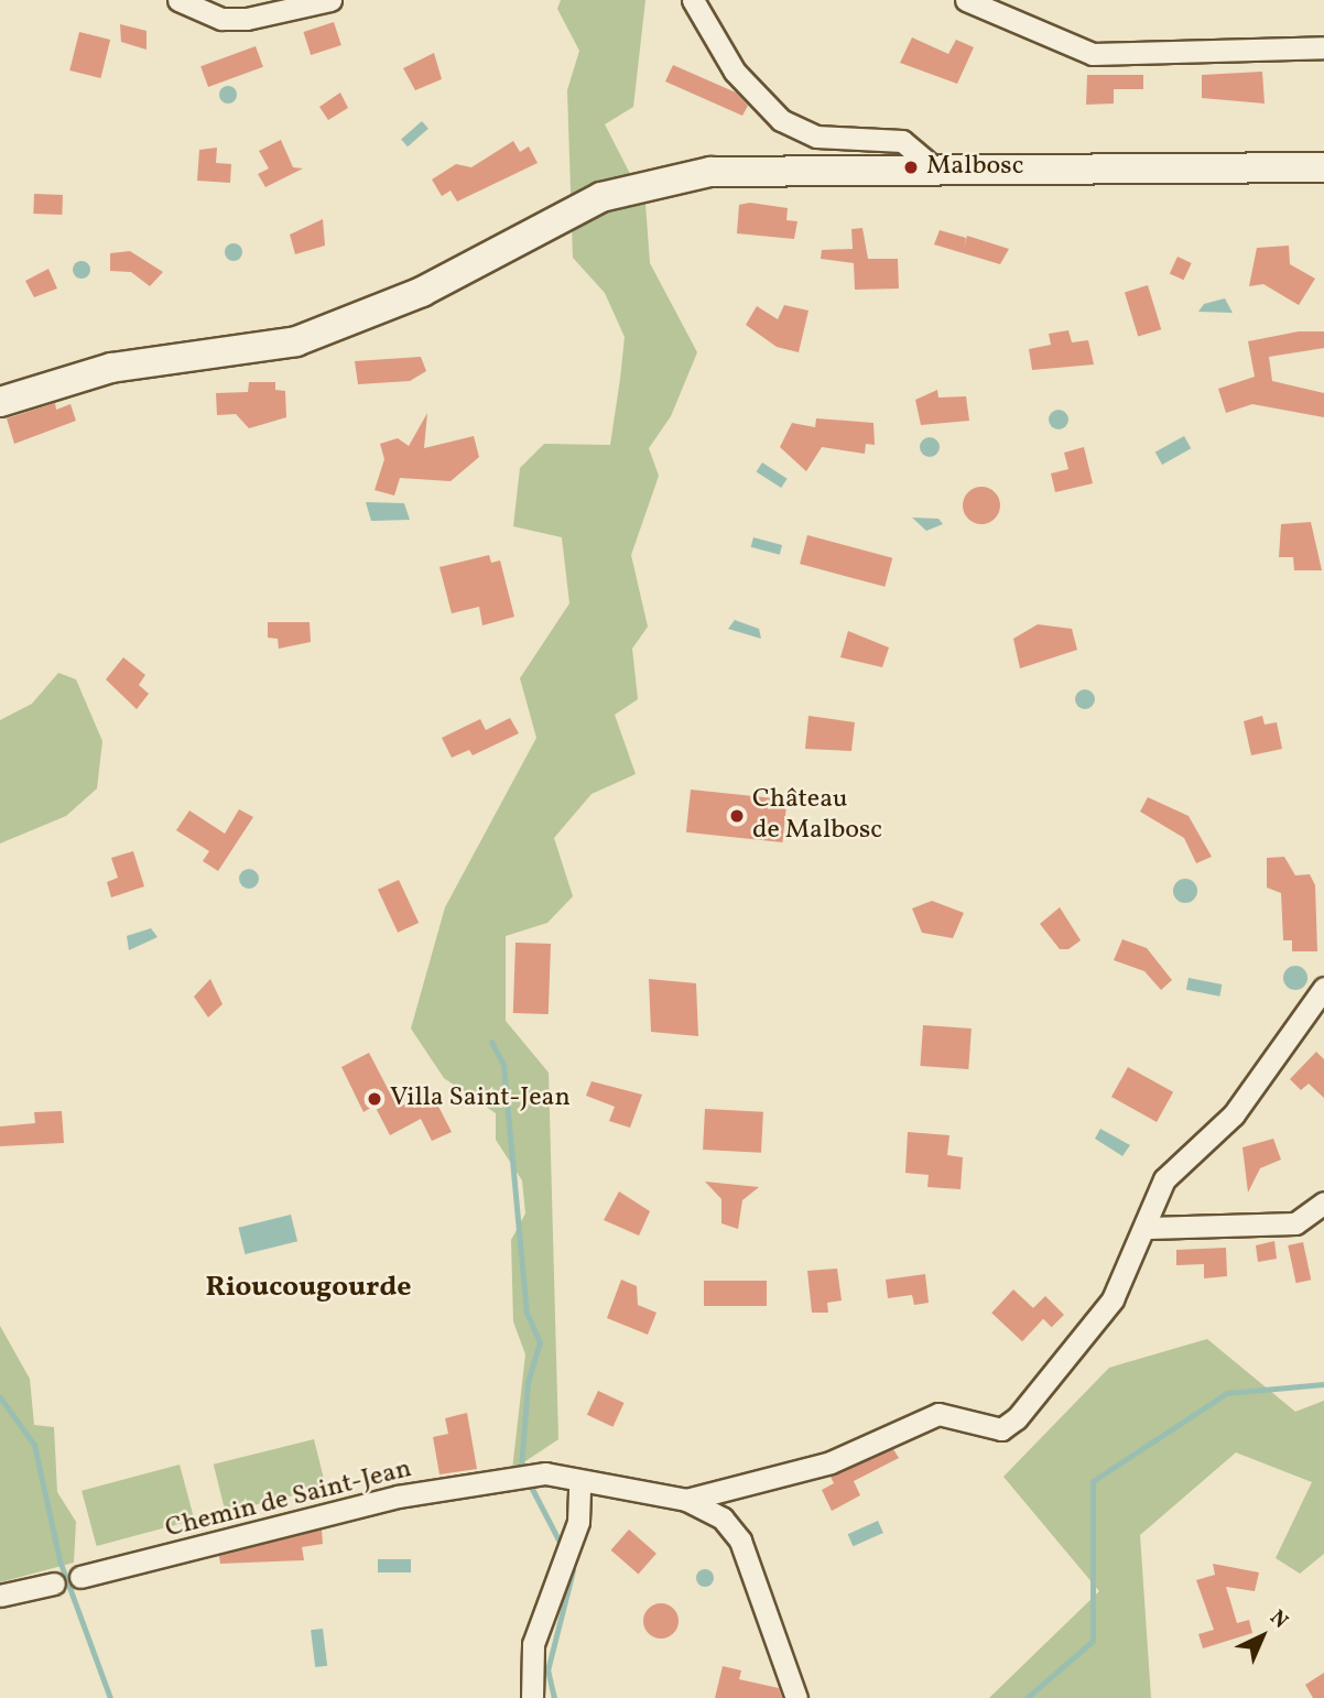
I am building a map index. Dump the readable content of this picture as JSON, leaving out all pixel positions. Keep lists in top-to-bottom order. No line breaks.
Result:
{"streets":{"street":["Chemin de Saint-Jean"]},"districts":["Rioucougourde"],"places":["Malbosc","Château de Malbosc","Villa Saint-Jean"],"north":"top right"}
